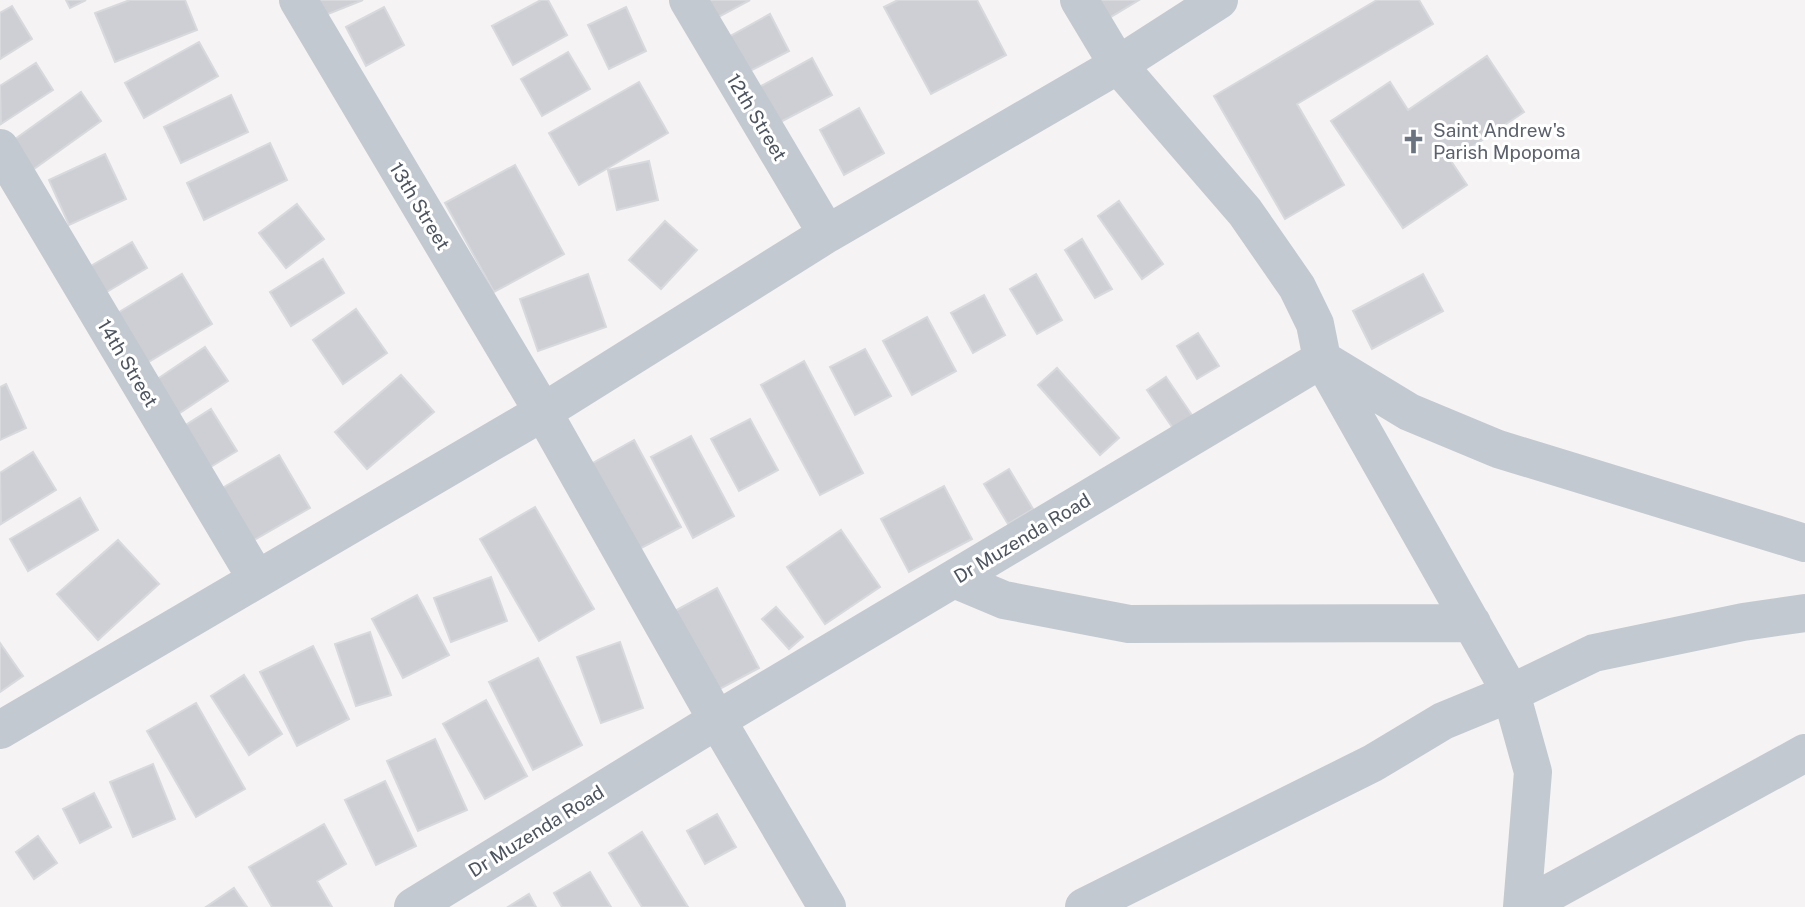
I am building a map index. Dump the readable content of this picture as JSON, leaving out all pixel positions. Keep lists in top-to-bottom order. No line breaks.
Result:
{"streets":{"street":["12th Street","13th Street","14th Street","Dr Muzenda Road"]},"crossings":[["13th Street","Dr Muzenda Road"]],"places":{"church":["Saint Andrew's Parish Mpopoma"]}}
